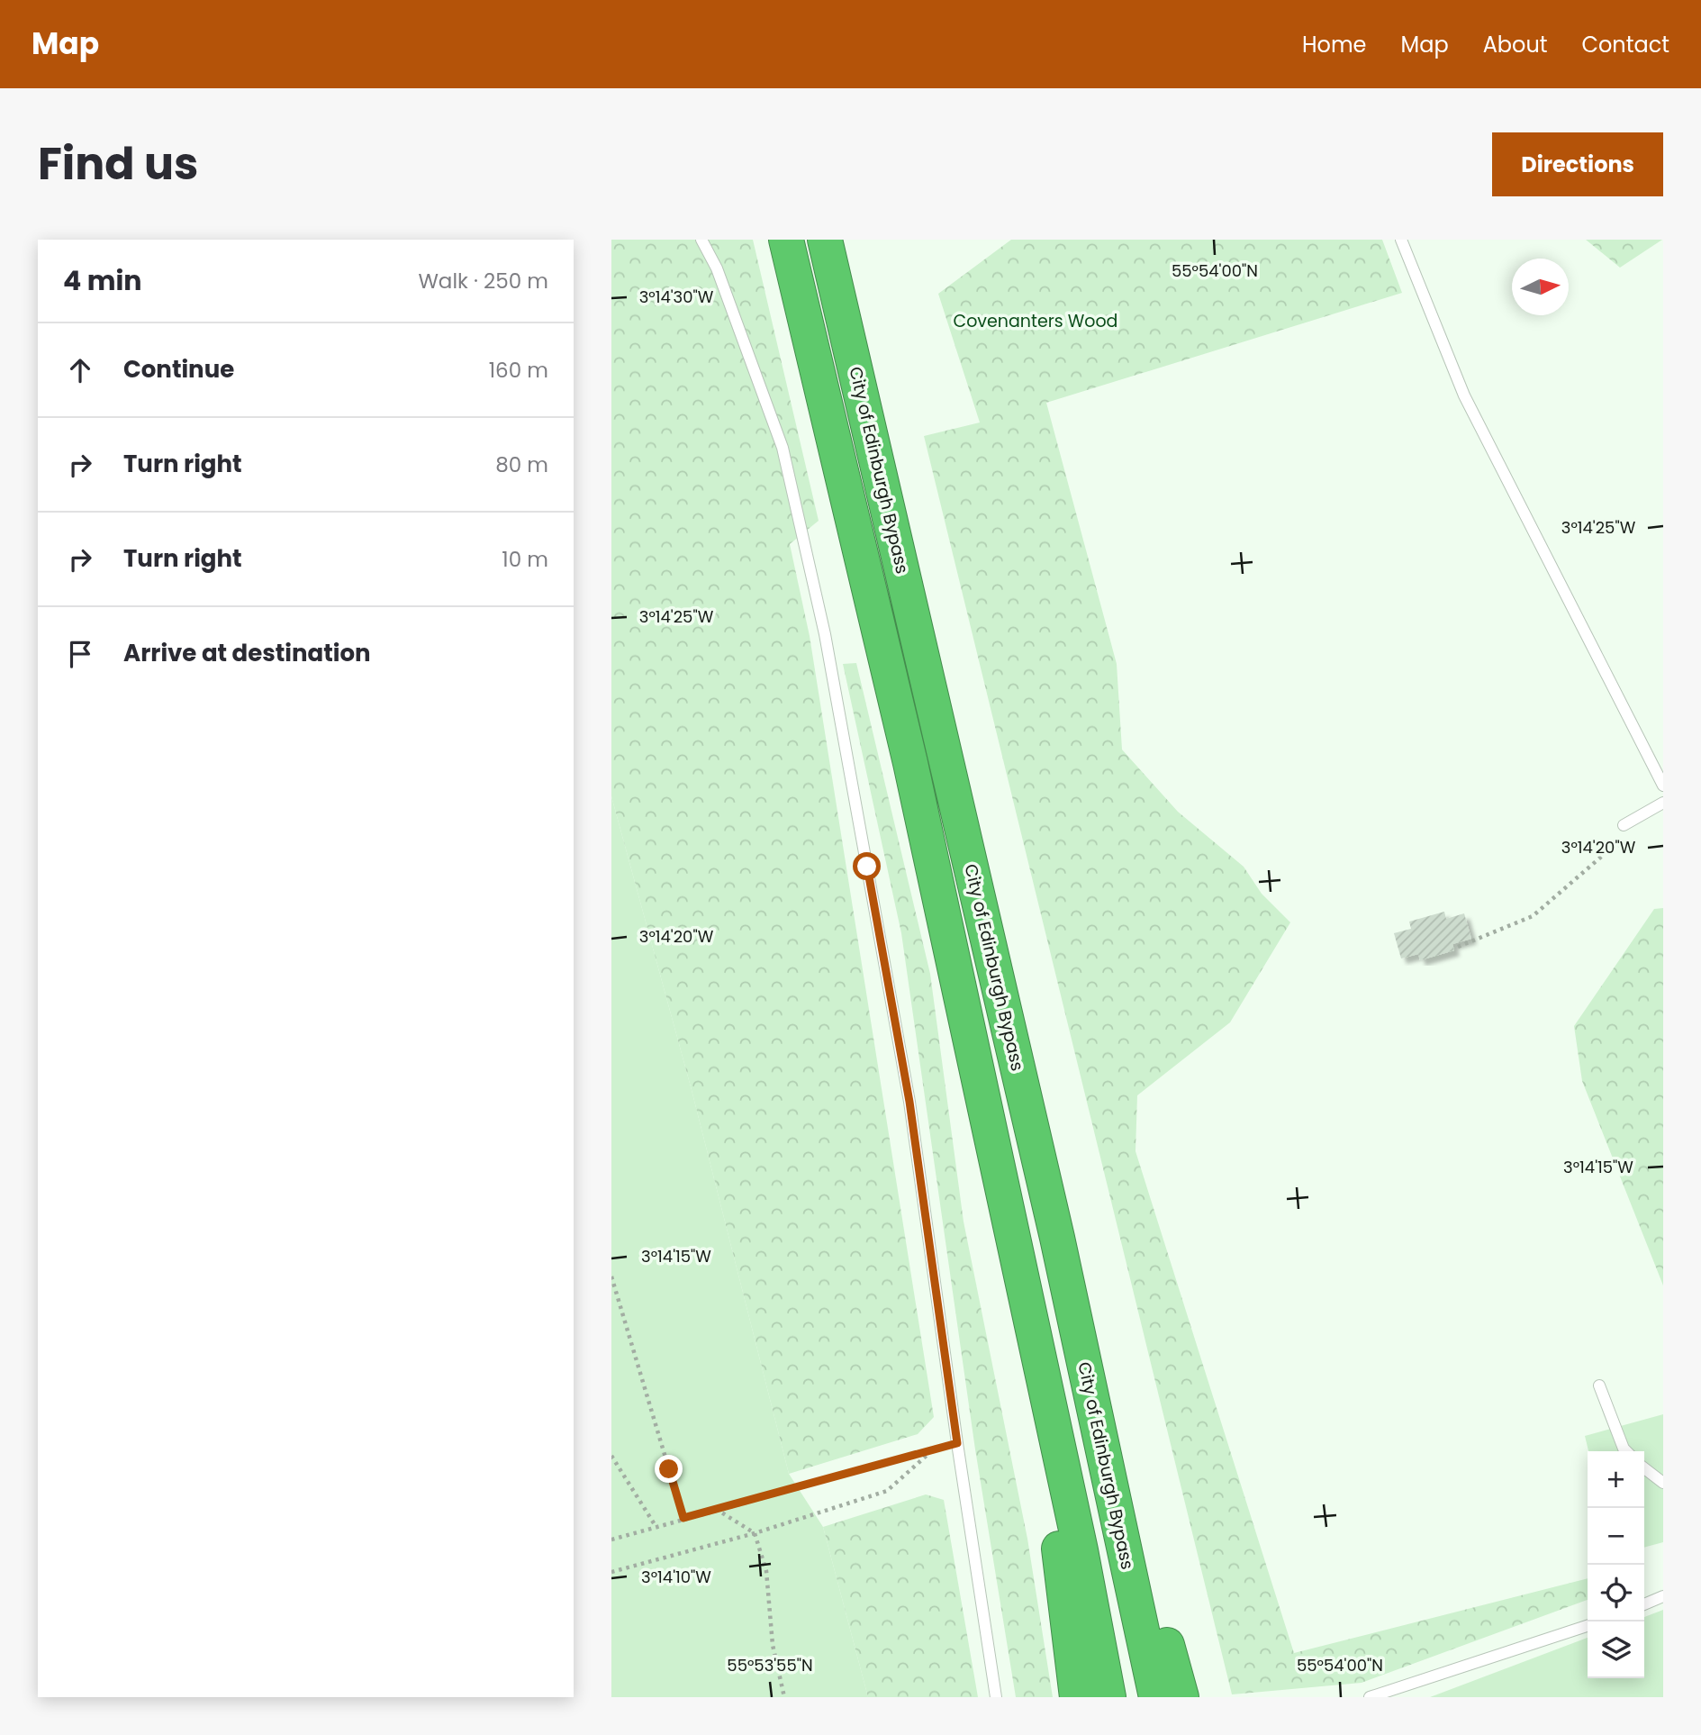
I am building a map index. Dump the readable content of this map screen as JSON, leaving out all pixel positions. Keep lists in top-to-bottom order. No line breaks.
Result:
{"streets":{"highway":["City of Edinburgh Bypass"]},"parks":["Covenanters Wood"],"north":"right","page":{"header":"Map","nav":["Home","Map","About","Contact"],"title":"Find us","buttons":"Directions","heading":["4 min","Walk · 250 m"],"list":[["Continue","160 m"],["Turn right","80 m"],["Turn right","10 m"],"Arrive at destination"],"map_buttons":["+","−"]},"coordinates":["55°54'00\"N","3°14'30\"W","3°14'25\"W","3°14'20\"W","3°14'15\"W","3°14'10\"W","55°53'55\"N"]}
